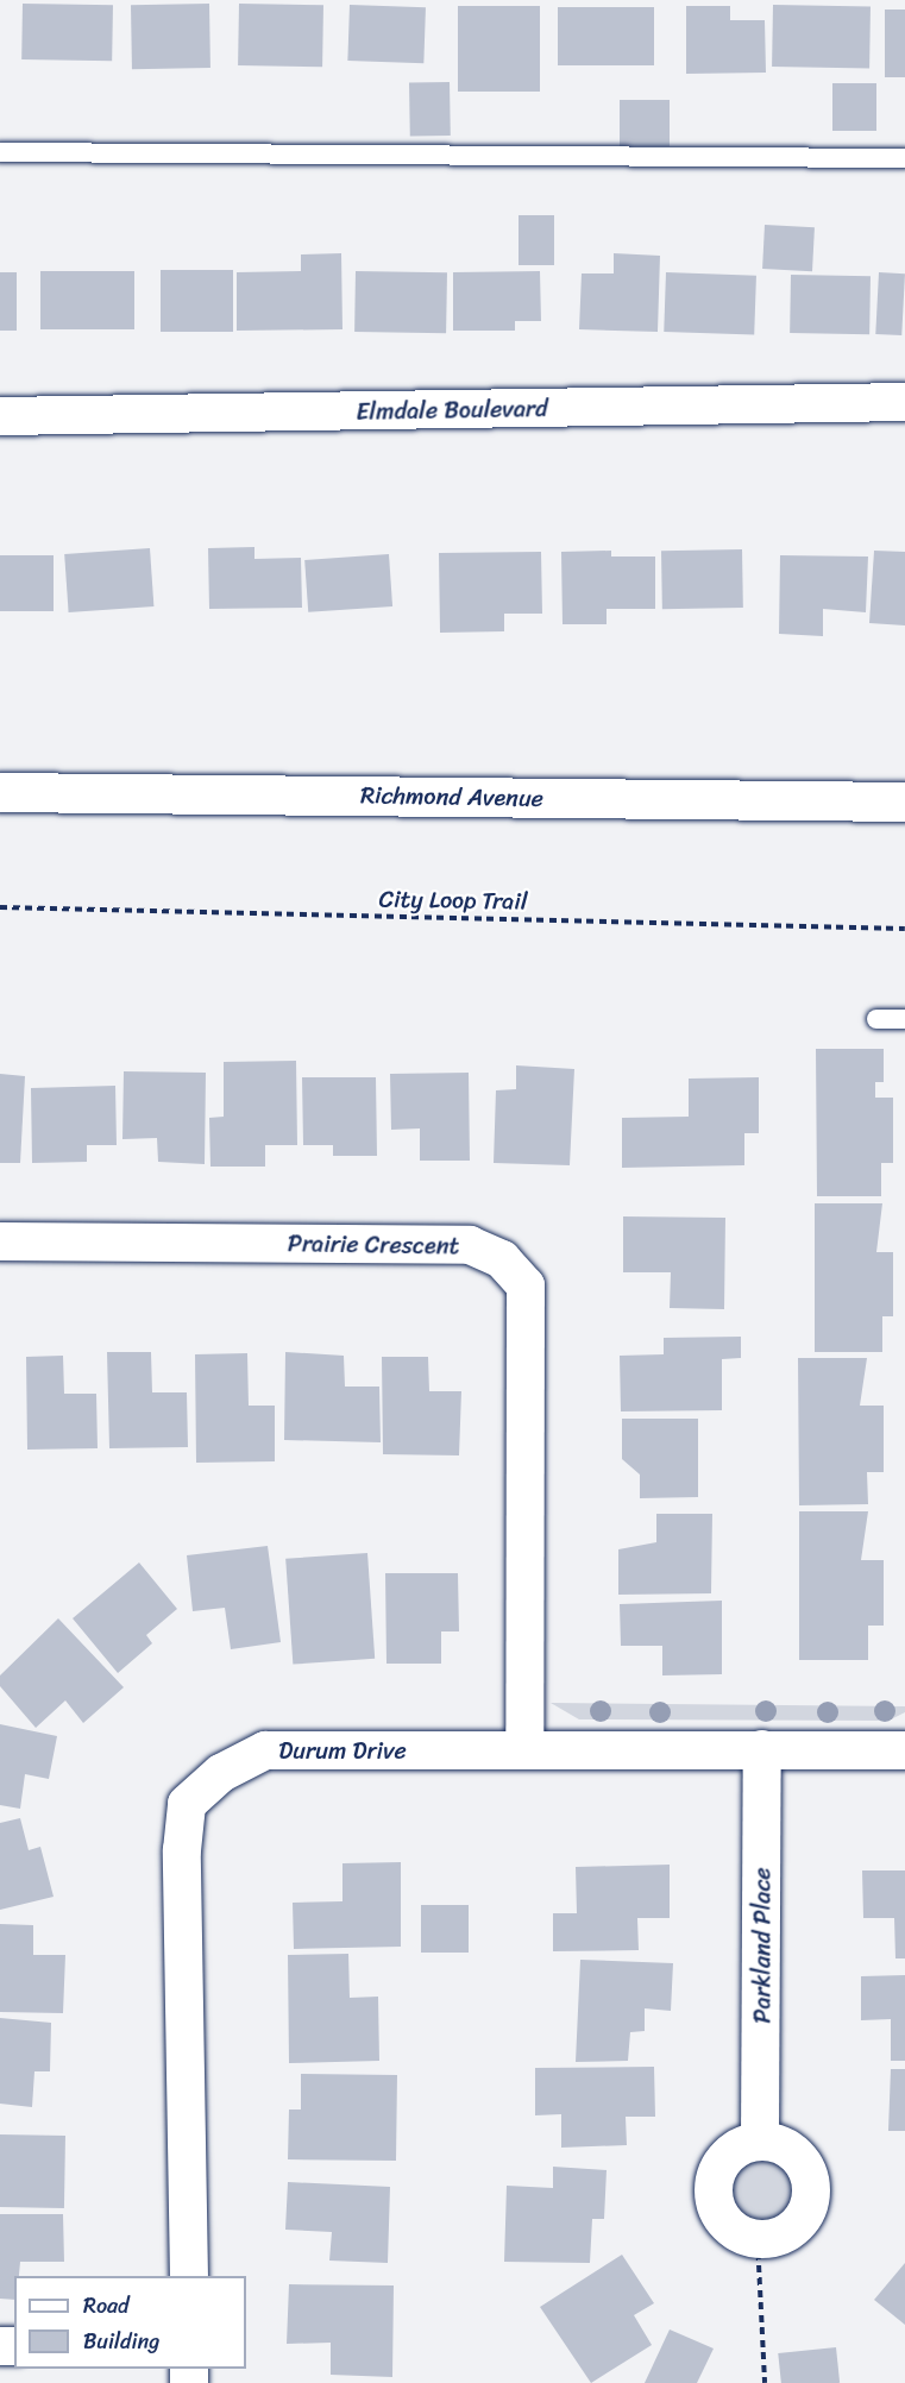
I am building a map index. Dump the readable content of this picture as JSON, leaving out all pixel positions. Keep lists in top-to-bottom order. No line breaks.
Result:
{"streets":{"main road":["Richmond Avenue"],"street":["Elmdale Boulevard","Prairie Crescent","Durum Drive","Parkland Place"],"path":["City Loop Trail"]},"crossings":[["Prairie Crescent","Durum Drive"],["Durum Drive","Parkland Place"]],"legend":["Road","Building"]}
